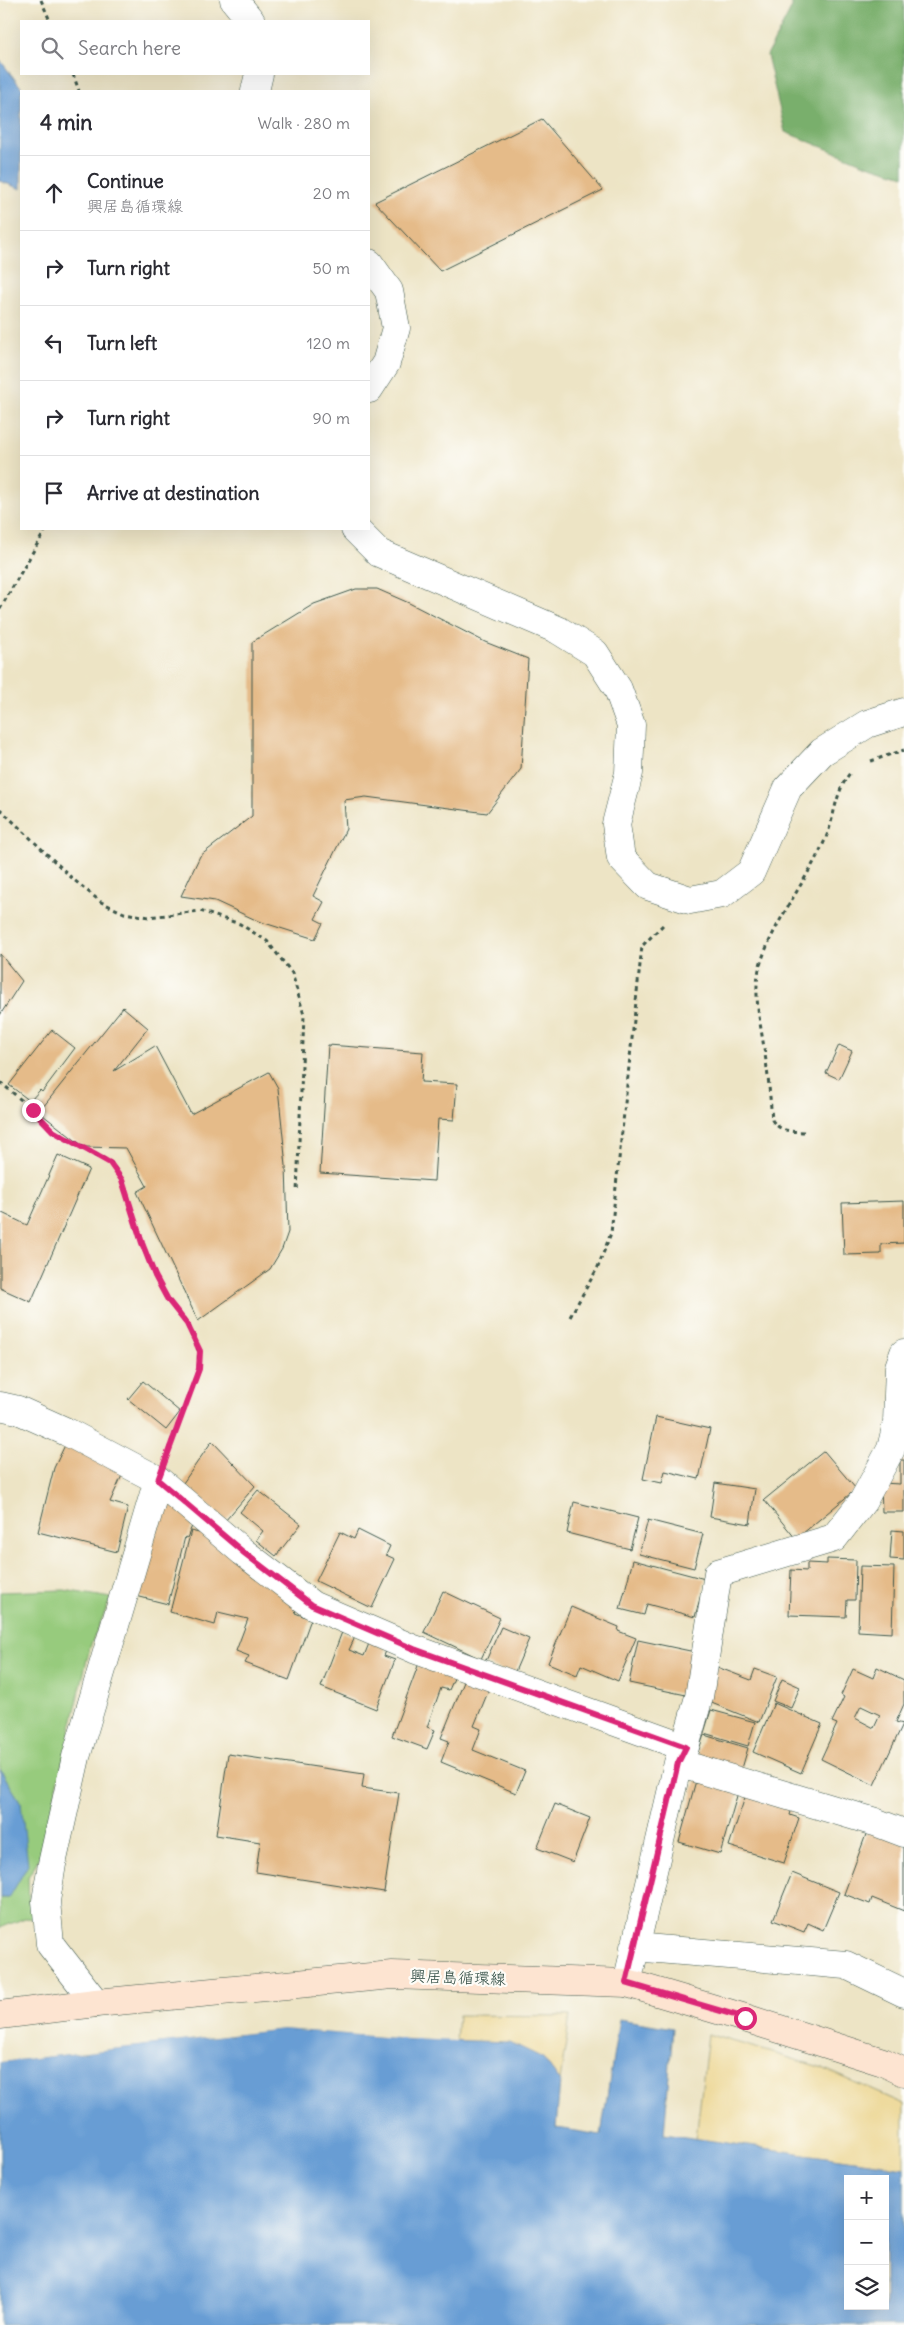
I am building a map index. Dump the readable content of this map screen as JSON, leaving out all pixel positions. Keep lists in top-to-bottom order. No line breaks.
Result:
{"streets":{"main road":["興居島循環線"]},"page":{"search":"Search here","heading":["4 min","Walk · 280 m"],"list":[["Continue","興居島循環線","20 m"],["Turn right","50 m"],["Turn left","120 m"],["Turn right","90 m"],"Arrive at destination"],"map_buttons":["+","−"]}}
